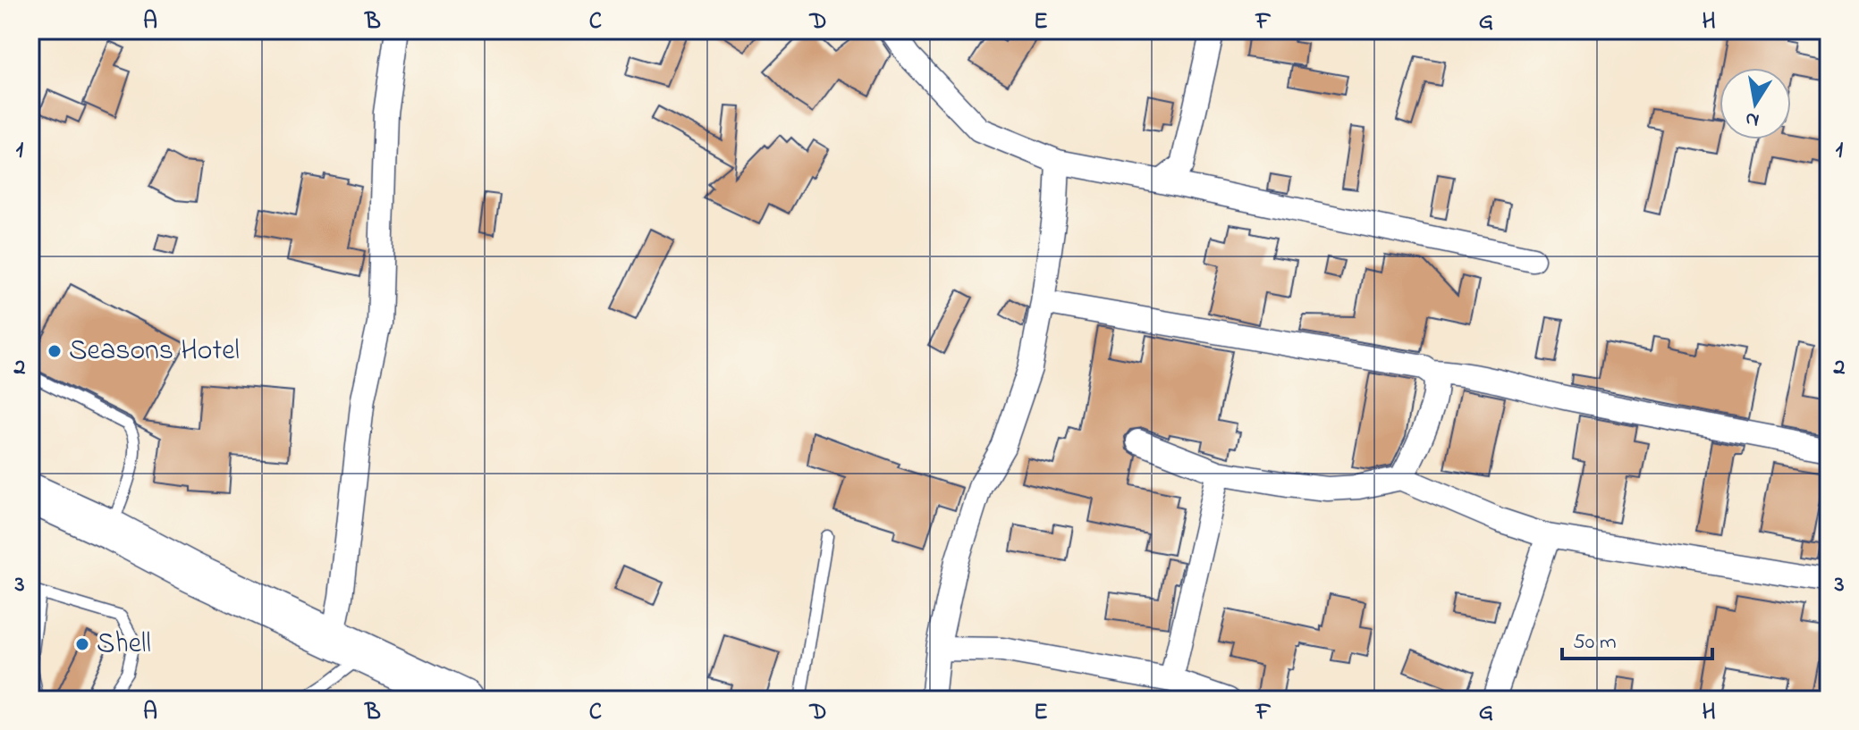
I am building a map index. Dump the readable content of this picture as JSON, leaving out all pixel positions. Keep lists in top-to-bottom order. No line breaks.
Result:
{"places":["Seasons Hotel","Shell"],"scale_bar":"50 m","north":"bottom","grid":{"columns":["A","B","C","D","E","F","G","H"],"rows":["1","2","3"]}}
